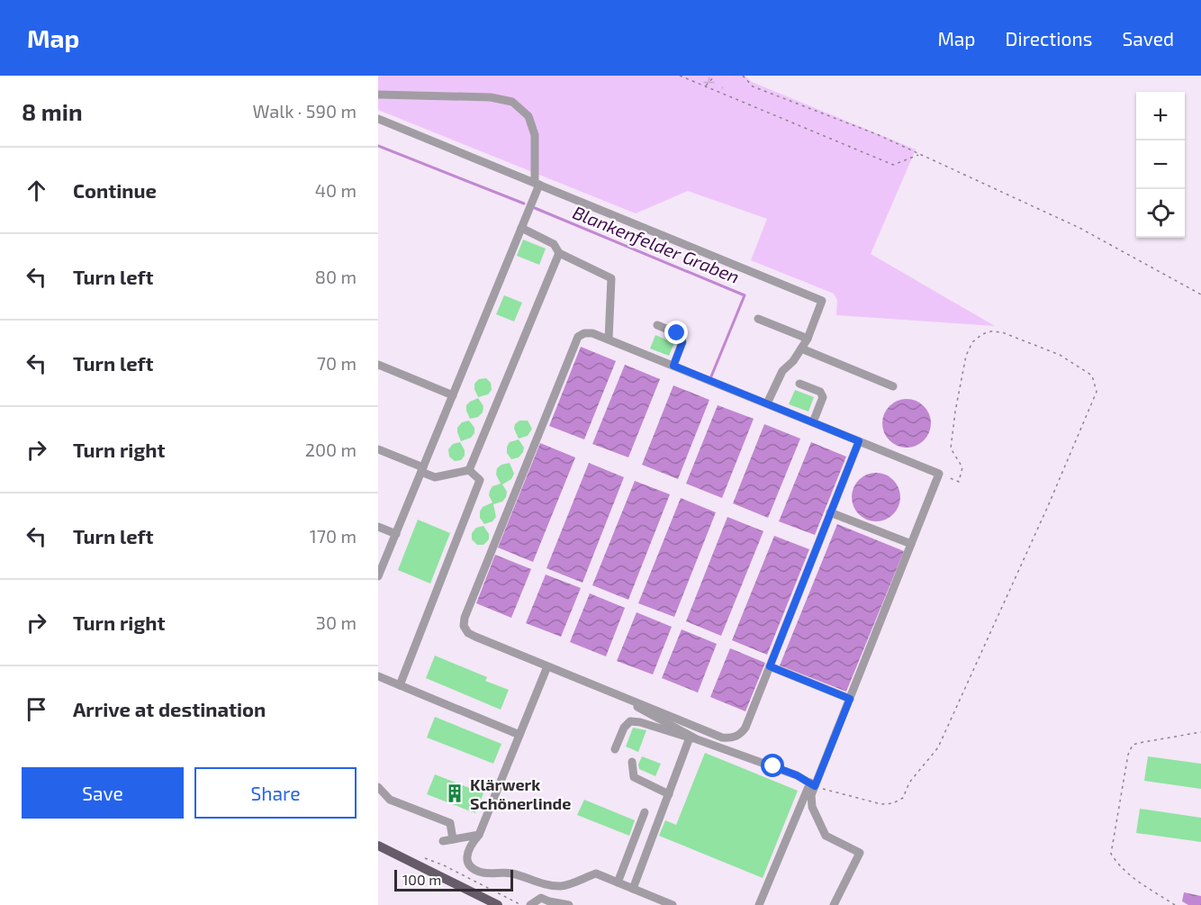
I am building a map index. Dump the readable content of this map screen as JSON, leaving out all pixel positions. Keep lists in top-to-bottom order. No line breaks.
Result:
{"water":["Blankenfelder Graben"],"places":{"building":["Klärwerk Schönerlinde"]},"scale_bar":"100 m","page":{"header":"Map","nav":["Map","Directions","Saved"],"heading":["8 min","Walk · 590 m"],"map_buttons":["+","−"],"list":[["Continue","40 m"],["Turn left","80 m"],["Turn left","70 m"],["Turn right","200 m"],["Turn left","170 m"],["Turn right","30 m"],"Arrive at destination"],"buttons":["Save","Share"],"scale":"100 m"}}
